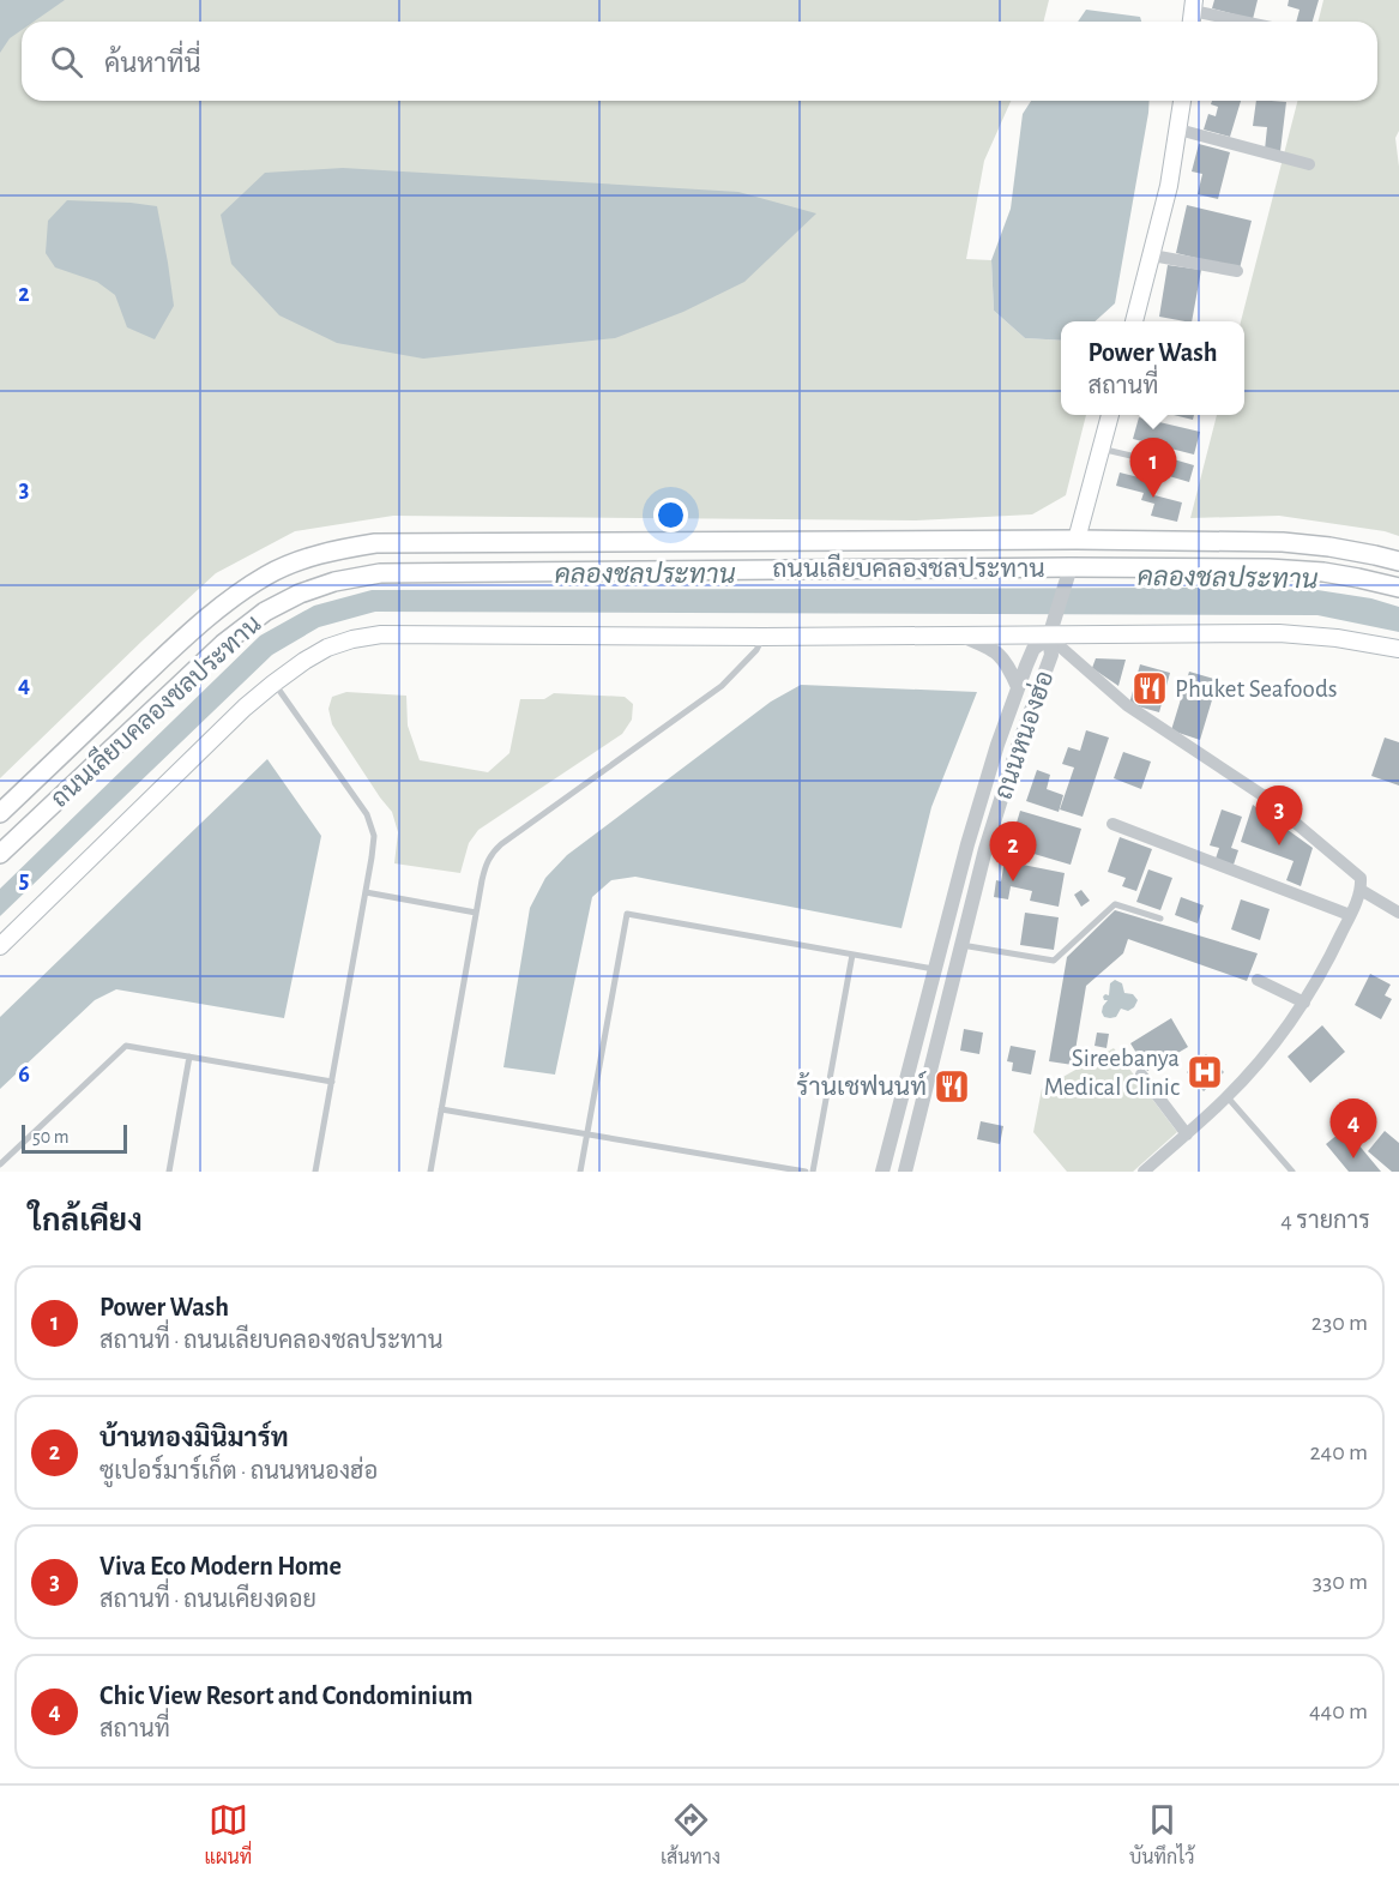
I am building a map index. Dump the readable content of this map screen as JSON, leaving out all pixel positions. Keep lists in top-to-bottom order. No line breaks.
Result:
{"streets":{"main road":["ถนนเลียบคลองชลประทาน"],"street":["ถนนหนองฮ่อ"]},"water":["คลองชลประทาน"],"places":{"restaurant":["Phuket Seafoods","ร้านเชฟนนท์"],"hospital":["Sireebanya Medical Clinic"]},"scale_bar":"50 m","page":{"search":"ค้นหาที่นี่","popup":["Power Wash","สถานที่"],"pins":["1","3","2","4"],"scale":"50 m","heading":["ใกล้เคียง","4 รายการ"],"list":[{"mark":"1","name":"Power Wash","note":"สถานที่ · ถนนเลียบคลองชลประทาน","value":"230 m"},{"mark":"2","name":"บ้านทองมินิมาร์ท","note":"ซูเปอร์มาร์เก็ต · ถนนหนองฮ่อ","value":"240 m"},{"mark":"3","name":"Viva Eco Modern Home","note":"สถานที่ · ถนนเคียงดอย","value":"330 m"},{"mark":"4","name":"Chic View Resort and Condominium","note":"สถานที่","value":"440 m"}],"nav":["แผนที่","เส้นทาง","บันทึกไว้"]},"grid":{"rows":["2","3","4","5","6"]}}
